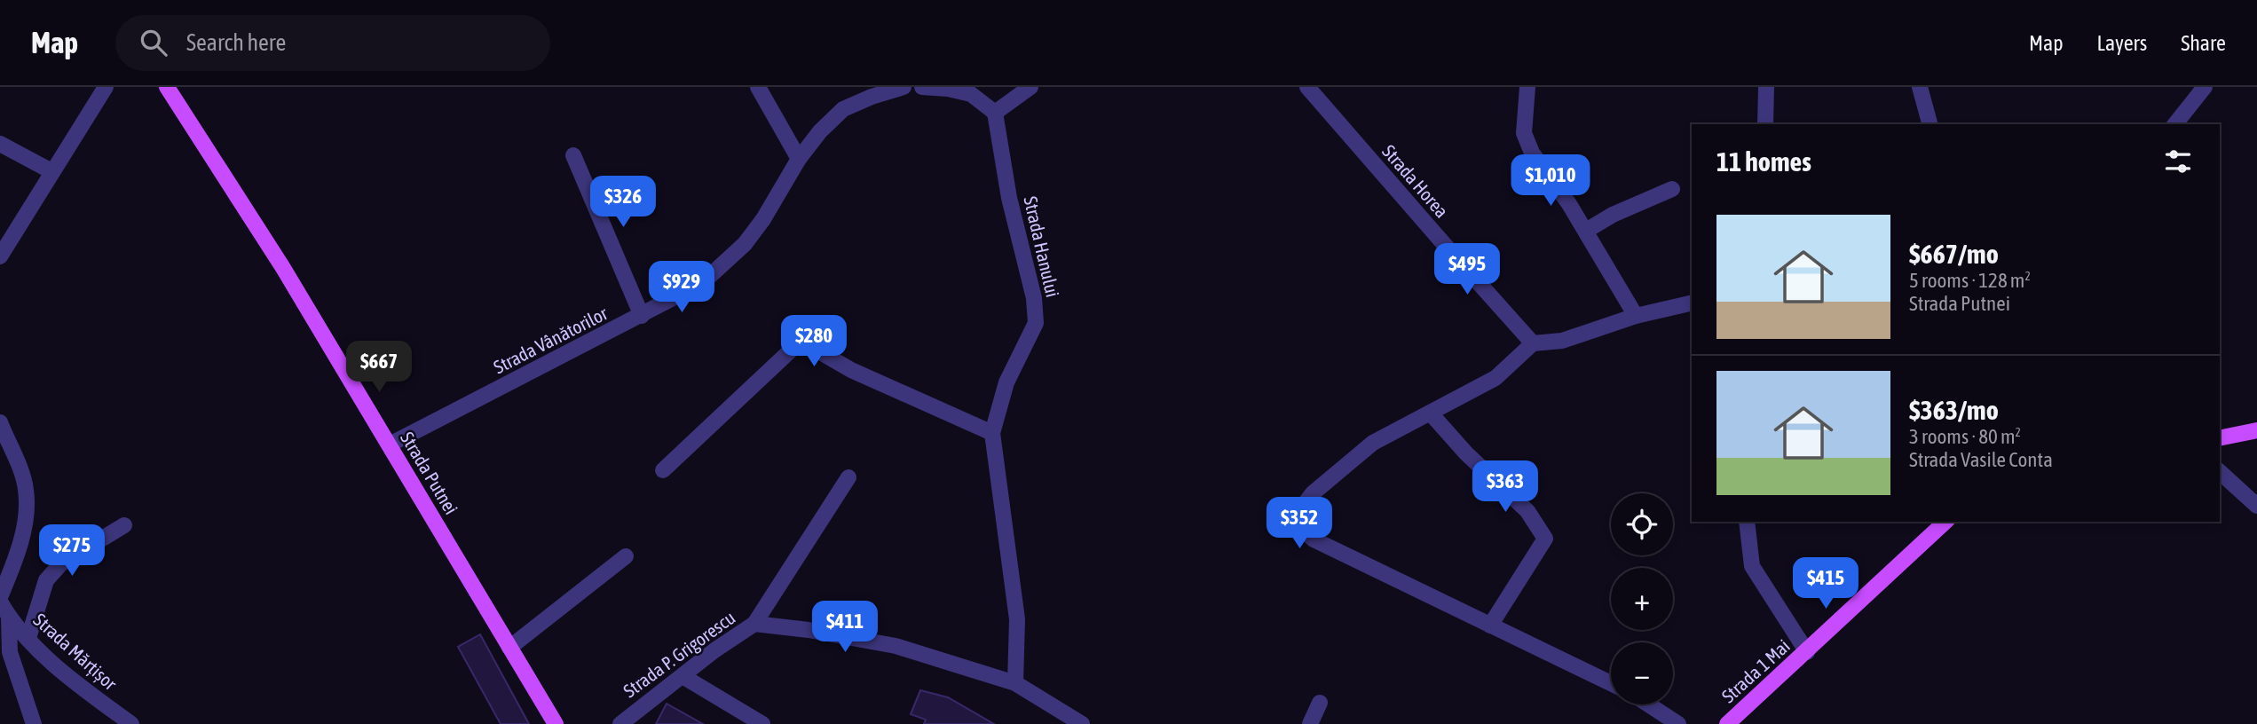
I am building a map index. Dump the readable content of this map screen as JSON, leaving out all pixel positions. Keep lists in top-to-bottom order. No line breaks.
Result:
{"streets":{"main road":["Strada Putnei","Strada 1 Mai"],"street":["Strada Horea","Strada Hanului","Strada Vânătorilor","Strada Mărțișor","Strada P. Grigorescu"]},"crossings":[["Strada Hanului","Strada P. Grigorescu"],["Strada Vânătorilor","Strada Putnei"]],"page":{"header":"Map","search":"Search here","nav":["Map","Layers","Share"],"heading":"11 homes","price":["$1,010","$326","$495","$929","$280","$667","$363","$352","$275","$415","$411"],"list":[{"name":"$667/mo","note":"5 rooms · 128 m² · Strada Putnei"},{"name":"$363/mo","note":"3 rooms · 80 m² · Strada Vasile Conta"}],"map_buttons":["+","−"]}}
